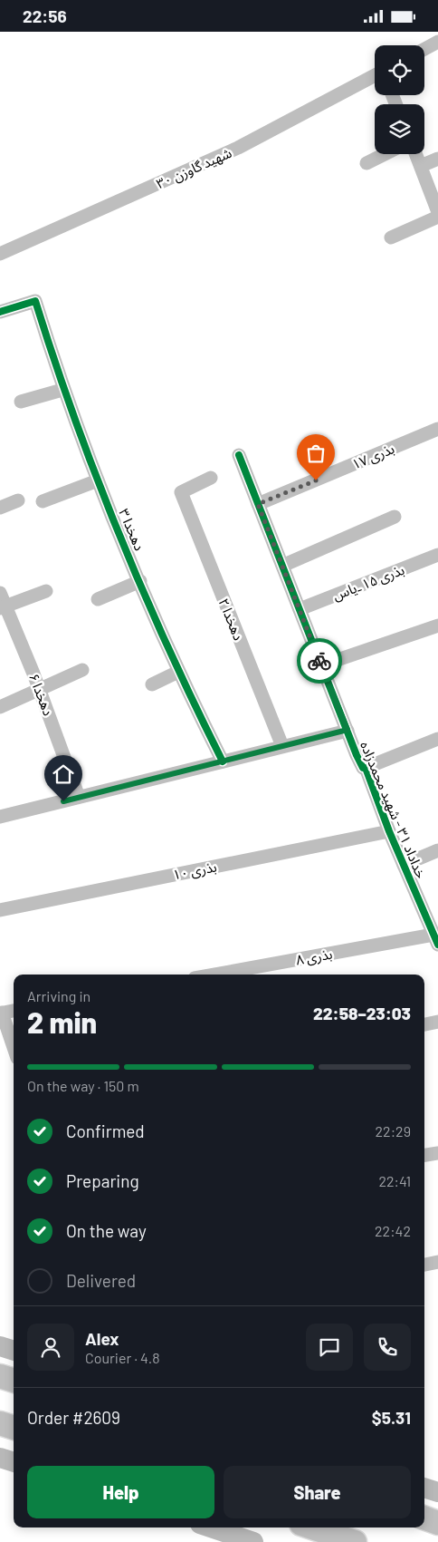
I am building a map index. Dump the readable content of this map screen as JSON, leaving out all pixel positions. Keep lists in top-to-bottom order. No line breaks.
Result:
{"streets":{"street":["شهید گاوزن ۳۰","بذری ۱۷","دهخدا ۳","بذری ۱۵ ـ‌یاس","دهخدا ۲","دهخدا ۶","خداداد ۳۱ - شهید محمدزاده","بذری ۱۰","بذری ۸"]},"crossings":[["بذری ۱۷","خداداد ۳۱ - شهید محمدزاده"],["بذری ۱۵ ـ‌یاس","خداداد ۳۱ - شهید محمدزاده"],["خداداد ۳۱ - شهید محمدزاده","بذری ۱۰"],["خداداد ۳۱ - شهید محمدزاده","بذری ۸"]],"page":{"status":"22:56","heading":["2 min","Arriving in","22:58–23:03"],"panel":["Alex","Courier · 4.8","Order #2609","$5.31"],"bar":"On the way · 150 m","list":[["Confirmed","22:29"],["Preparing","22:41"],["On the way","22:42"],"Delivered"],"buttons":["Help","Share"]}}
